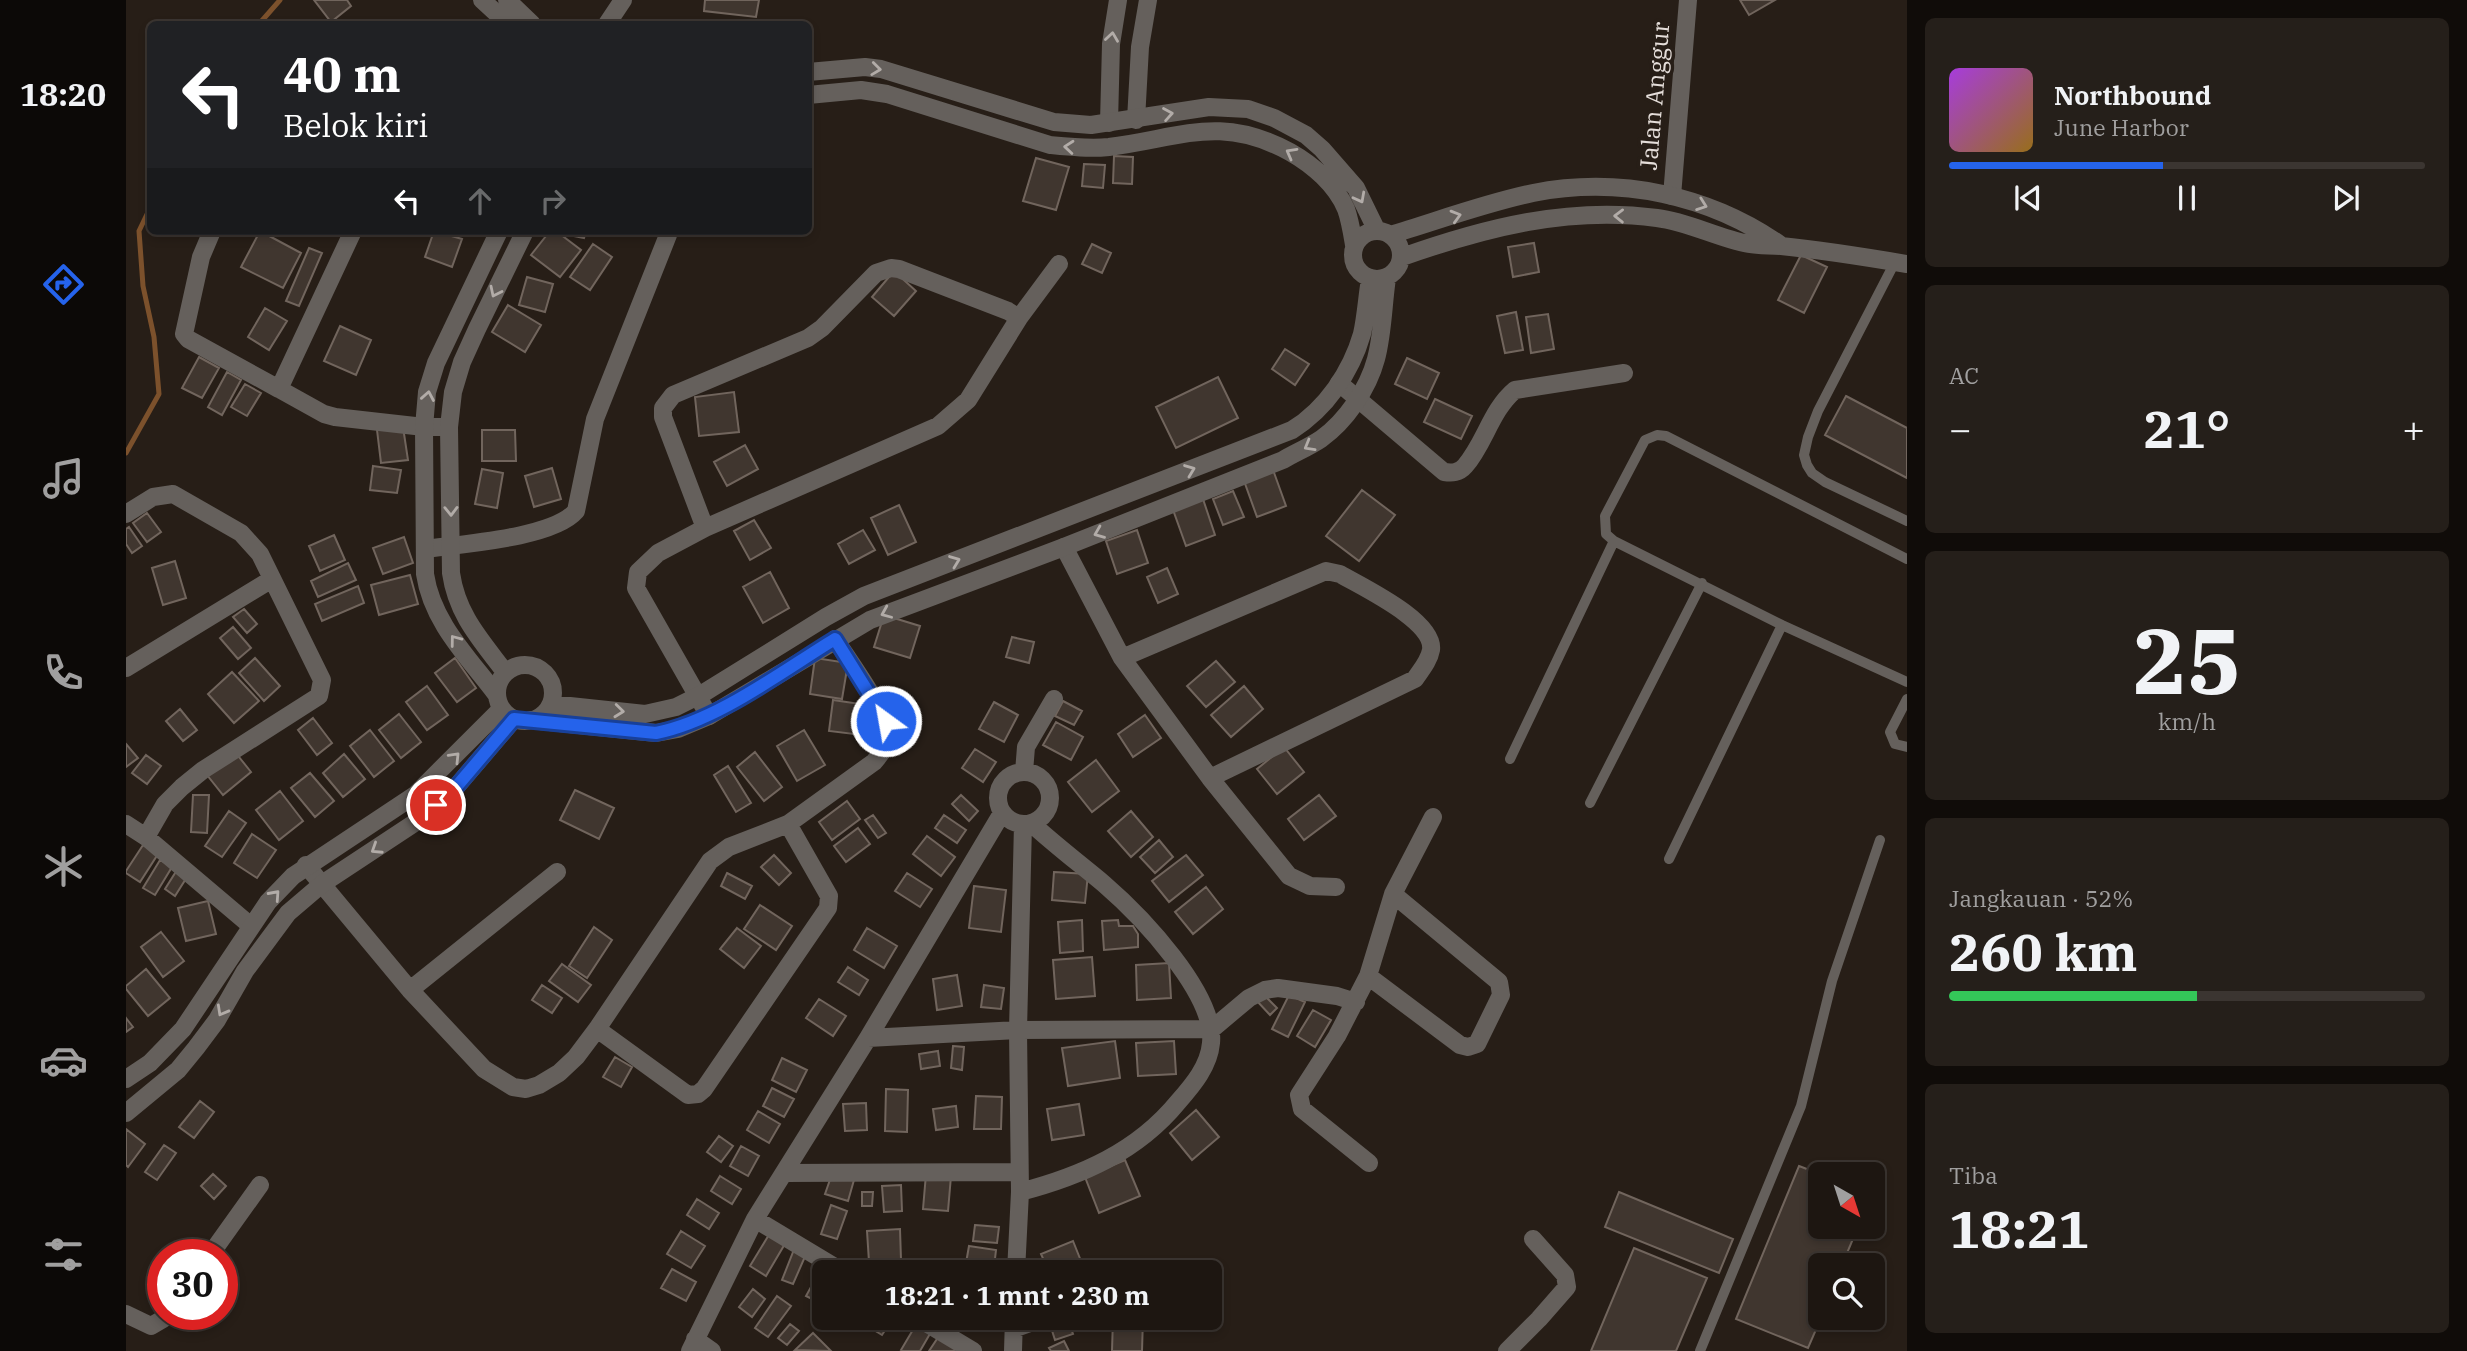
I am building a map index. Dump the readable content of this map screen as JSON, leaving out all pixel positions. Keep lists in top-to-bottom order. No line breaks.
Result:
{"streets":{"street":["Jalan Anggur"]},"north":"bottom right","page":{"tabs":"18:20","turn":["40 m","Belok kiri"],"song":["Northbound","June Harbor"],"tile":["AC",["25","km/h"],["Jangkauan · 52%","260 km"],["Tiba","18:21"]],"heat":["−","21°","+"],"limit":"30","trip":"18:21 · 1 mnt · 230 m"}}
